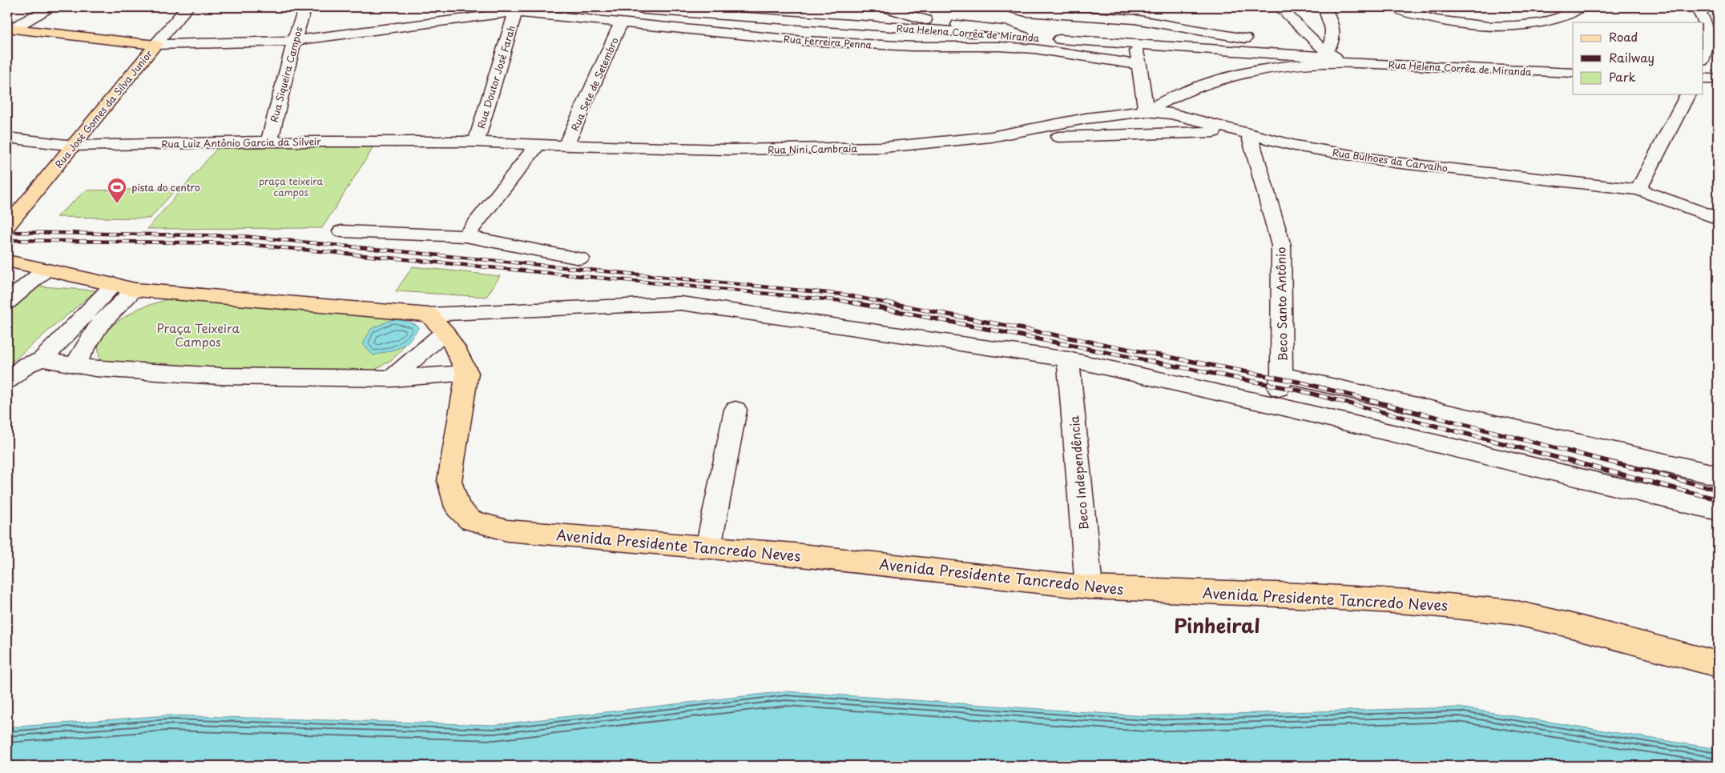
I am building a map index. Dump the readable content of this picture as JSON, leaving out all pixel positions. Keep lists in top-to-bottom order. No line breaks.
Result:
{"streets":{"main road":["Rua José Gomes da Silva Junior","Avenida Presidente Tancredo Neves"],"street":["Rua Helena Corrêa de Miranda","Rua Ferreira Penna","Rua Siqueira Campos","Rua Doutor José Farah","Rua Sete de Setembro","Rua Luiz Antônio Garcia da Silveir","Rua Nini Cambraia","Rua Bulhoes da Carvalho","Beco Santo Antônio","Beco Independência"]},"crossings":[["Rua Ferreira Penna","Rua Siqueira Campos"],["Rua Ferreira Penna","Rua Doutor José Farah"],["Rua Ferreira Penna","Rua Sete de Setembro"],["Rua Ferreira Penna","Rua José Gomes da Silva Junior"],["Rua Siqueira Campos","Rua Luiz Antônio Garcia da Silveir"],["Rua Doutor José Farah","Rua Luiz Antônio Garcia da Silveir"],["Rua Doutor José Farah","Rua Nini Cambraia"],["Rua Sete de Setembro","Rua Nini Cambraia"],["Rua José Gomes da Silva Junior","Rua Luiz Antônio Garcia da Silveir"],["Rua Luiz Antônio Garcia da Silveir","Rua Nini Cambraia"],["Rua Nini Cambraia","Rua Bulhoes da Carvalho"],["Rua Bulhoes da Carvalho","Beco Santo Antônio"],["Beco Independência","Avenida Presidente Tancredo Neves"]],"districts":["Pinheiral"],"parks":["praça teixeira campos","Praça Teixeira Campos"],"places":{"sports":["pista do centro"]},"legend":["Road","Railway","Park"]}
